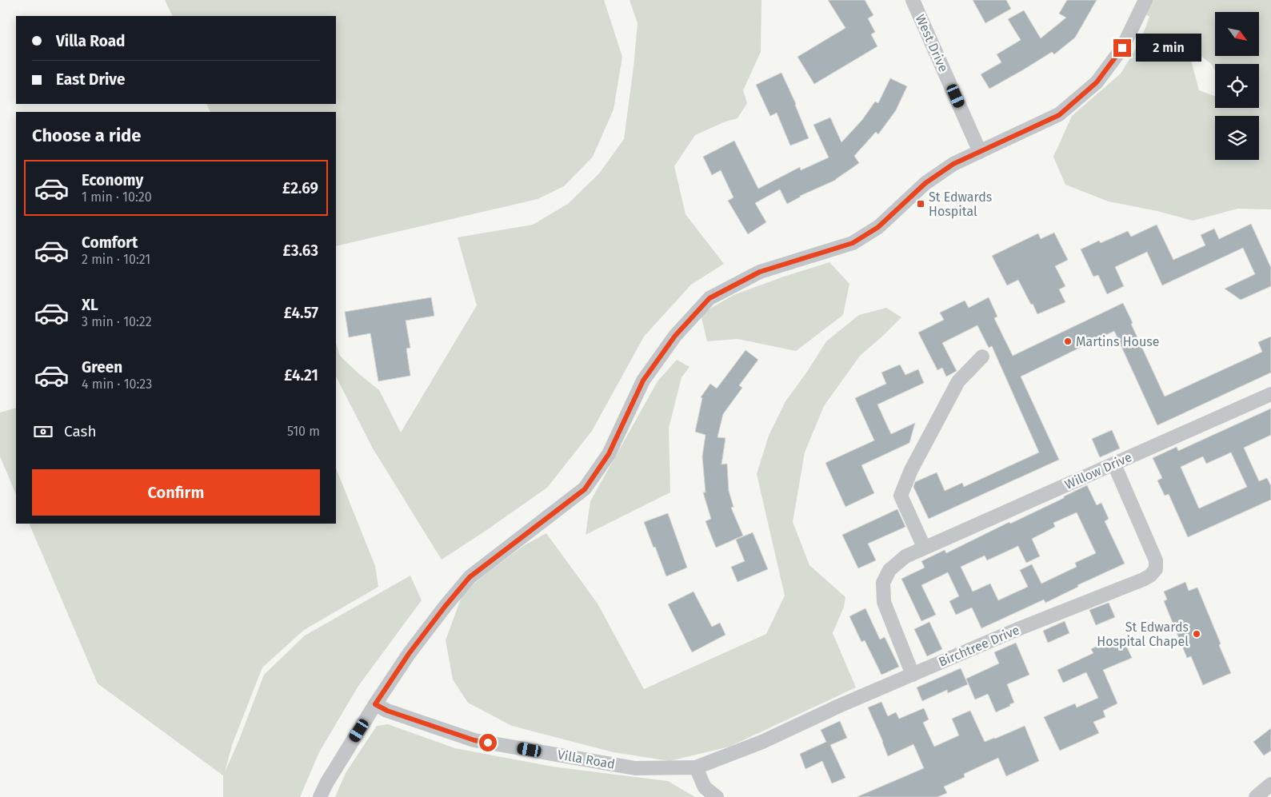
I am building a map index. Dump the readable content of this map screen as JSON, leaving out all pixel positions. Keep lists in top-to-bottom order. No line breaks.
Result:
{"streets":{"street":["West Drive","Willow Drive","Birchtree Drive","Villa Road"]},"crossings":[["Willow Drive","Birchtree Drive"],["Birchtree Drive","Villa Road"]],"places":{"transit":["St Edwards Hospital"],"other":["Martins House","St Edwards Hospital Chapel"]},"north":"bottom right","page":{"banner":["Villa Road","East Drive"],"bubble":"2 min","heading":"Choose a ride","list":[{"name":"Economy","note":"1 min · 10:20","value":"£2.69"},{"name":"Comfort","note":"2 min · 10:21","value":"£3.63"},{"name":"XL","note":"3 min · 10:22","value":"£4.57"},{"name":"Green","note":"4 min · 10:23","value":"£4.21"}],"pay":["Cash","510 m"],"buttons":"Confirm"}}
